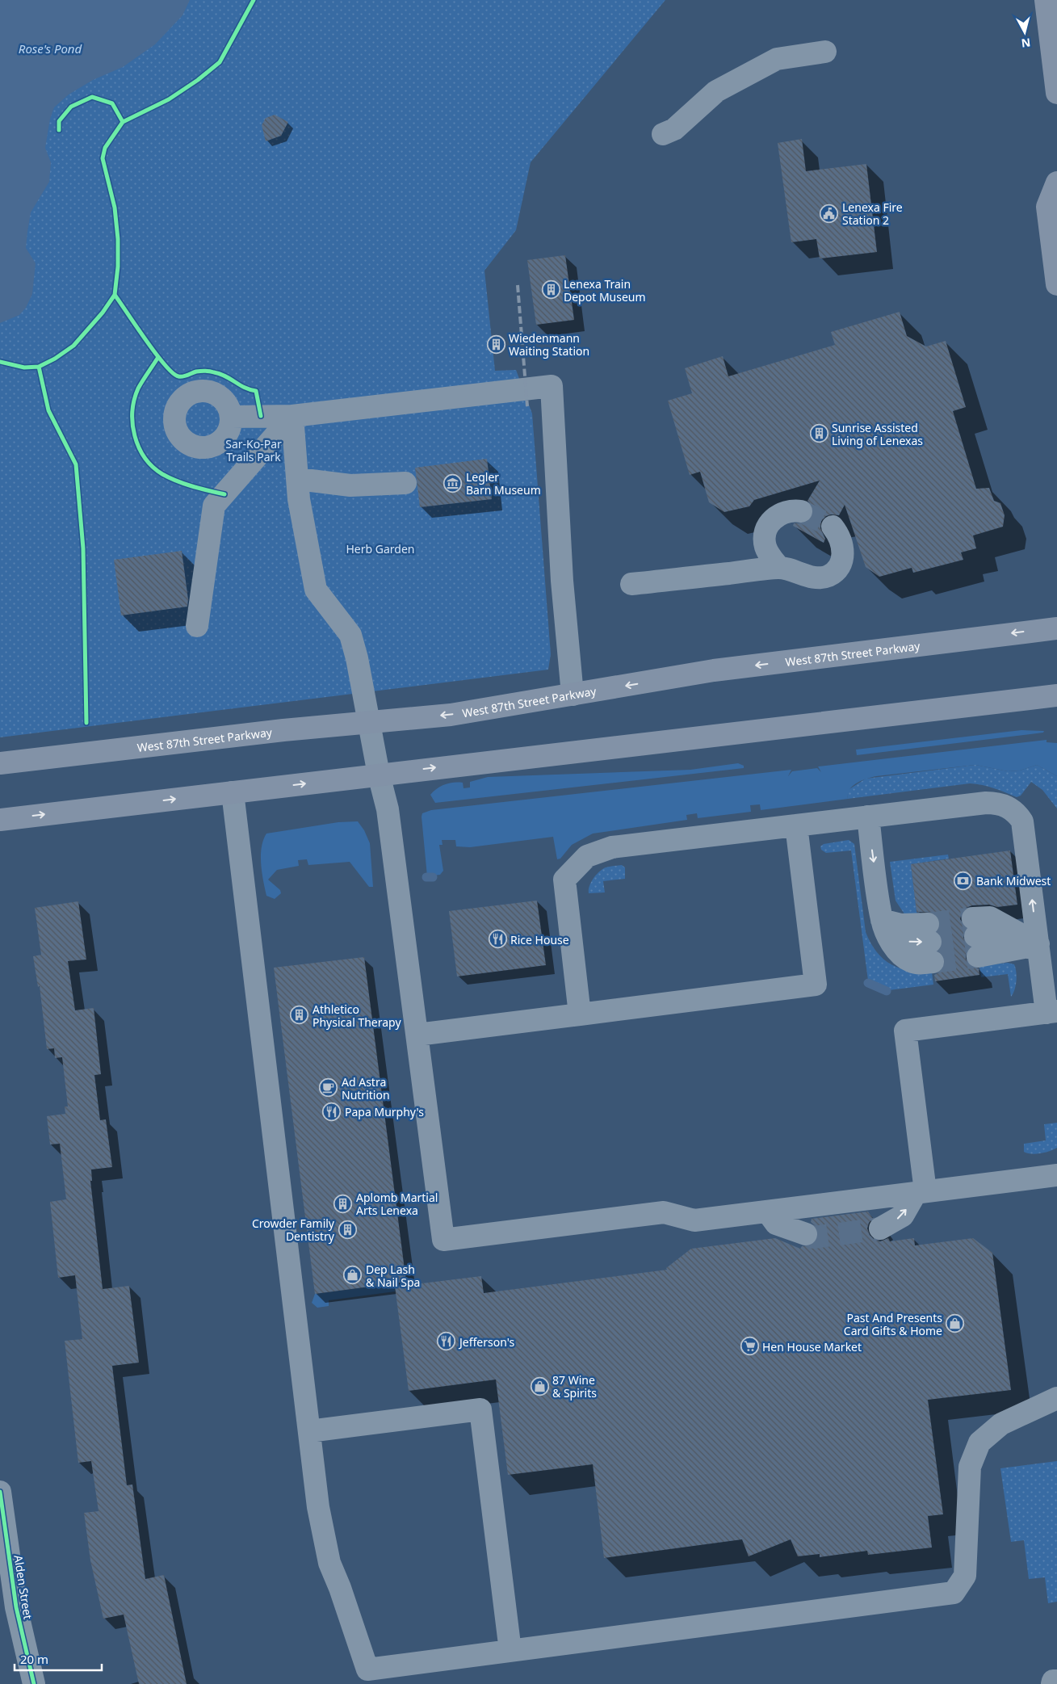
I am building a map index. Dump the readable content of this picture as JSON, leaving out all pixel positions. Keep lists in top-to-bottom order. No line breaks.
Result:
{"streets":{"main road":["West 87th Street Parkway"],"street":["Alden Street"]},"water":["Rose's Pond"],"parks":["Sar-Ko-Par Trails Park","Herb Garden"],"places":{"public building":["Lenexa Fire Station 2"],"building":["Lenexa Train Depot Museum","Wiedenmann Waiting Station","Sunrise Assisted Living of Lenexas","Athletico Physical Therapy","Aplomb Martial Arts Lenexa","Crowder Family Dentistry"],"museum":["Legler Barn Museum"],"bank":["Bank Midwest"],"restaurant":["Rice House","Papa Murphy's","Jefferson's"],"cafe":["Ad Astra Nutrition"],"shop":["Dep Lash & Nail Spa","Past And Presents Card Gifts & Home","87 Wine & Spirits"],"supermarket":["Hen House Market"]},"scale_bar":"20 m","north":"bottom"}
